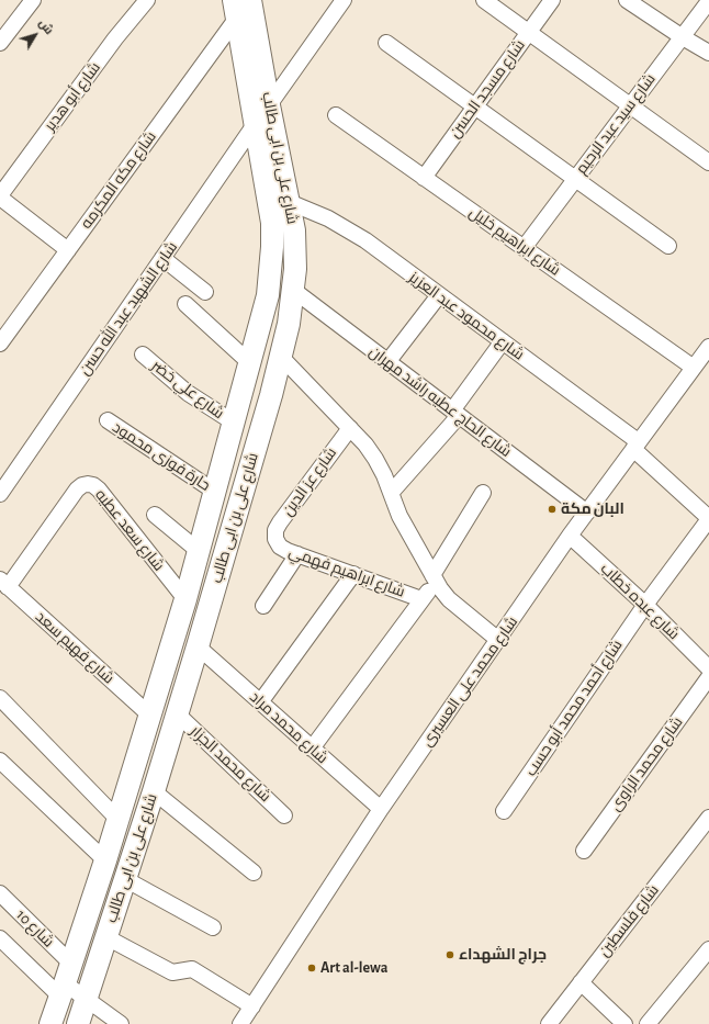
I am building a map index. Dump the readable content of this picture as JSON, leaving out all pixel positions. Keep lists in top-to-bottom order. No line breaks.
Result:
{"streets":{"street":["شارع مسجد الحسن","شارع أبو هدير","شارع سيد عبد الرحيم","شارع على بن ابى طالب","شارع مكه المكرمه","شارع ابراهيم خليل","شارع الشهيد عبد الله حسن","شارع محمود عبد العزيز","شارع علي خضر","شارع الحاج عطيه راشد مهران","حارة فوزى محمود","شارع عز الدين","شارع سعد عطيه","شارع ابراهيم فهمي","شارع عبده خطاب","شارع فهيم سعد","شارع محمد على العسيرى","شارع أحمد محمد أبو حسب","شارع محمد مراد","شارع محمد الجزار","شارع محمد الراوى","شارع فلسطين","شارع 10"]},"crossings":[["شارع مسجد الحسن","شارع ابراهيم خليل"],["شارع سيد عبد الرحيم","شارع ابراهيم خليل"],["شارع على بن ابى طالب","شارع مكه المكرمه"],["شارع على بن ابى طالب","شارع الشهيد عبد الله حسن"],["شارع على بن ابى طالب","شارع محمود عبد العزيز"],["شارع على بن ابى طالب","شارع علي خضر"],["شارع على بن ابى طالب","شارع الحاج عطيه راشد مهران"],["شارع على بن ابى طالب","حارة فوزى محمود"],["شارع على بن ابى طالب","شارع سعد عطيه"],["شارع على بن ابى طالب","شارع فهيم سعد"],["شارع على بن ابى طالب","شارع محمد مراد"],["شارع على بن ابى طالب","شارع محمد الجزار"],["شارع على بن ابى طالب","شارع 10"],["شارع ابراهيم خليل","شارع محمد على العسيرى"],["شارع محمود عبد العزيز","شارع محمد على العسيرى"],["شارع محمود عبد العزيز","شارع أحمد محمد أبو حسب"],["شارع الحاج عطيه راشد مهران","شارع محمد على العسيرى"],["شارع عز الدين","شارع ابراهيم فهمي"],["شارع سعد عطيه","شارع فهيم سعد"],["شارع عبده خطاب","شارع محمد على العسيرى"],["شارع عبده خطاب","شارع أحمد محمد أبو حسب"],["شارع محمد على العسيرى","شارع محمد مراد"]],"places":["البان مكة","جراج الشهداء","Art al-lewa"],"north":"top right"}
